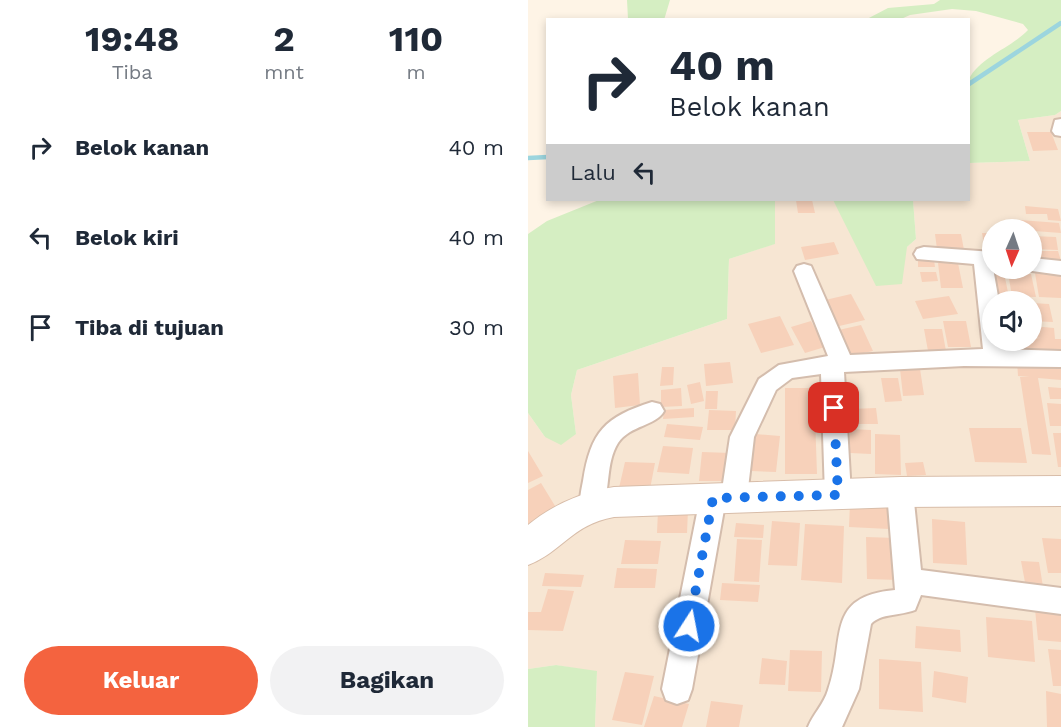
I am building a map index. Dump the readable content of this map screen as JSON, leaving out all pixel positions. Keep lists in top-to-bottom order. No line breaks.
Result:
{"north":"bottom","page":{"eta":["19:48","Tiba","2","mnt","110","m"],"turn":["40 m","Belok kanan"],"list":[{"name":"Belok kanan","value":"40 m"},{"name":"Belok kiri","value":"40 m"},{"name":"Tiba di tujuan","value":"30 m"}],"then":"Lalu","buttons":["Keluar","Bagikan"]}}
